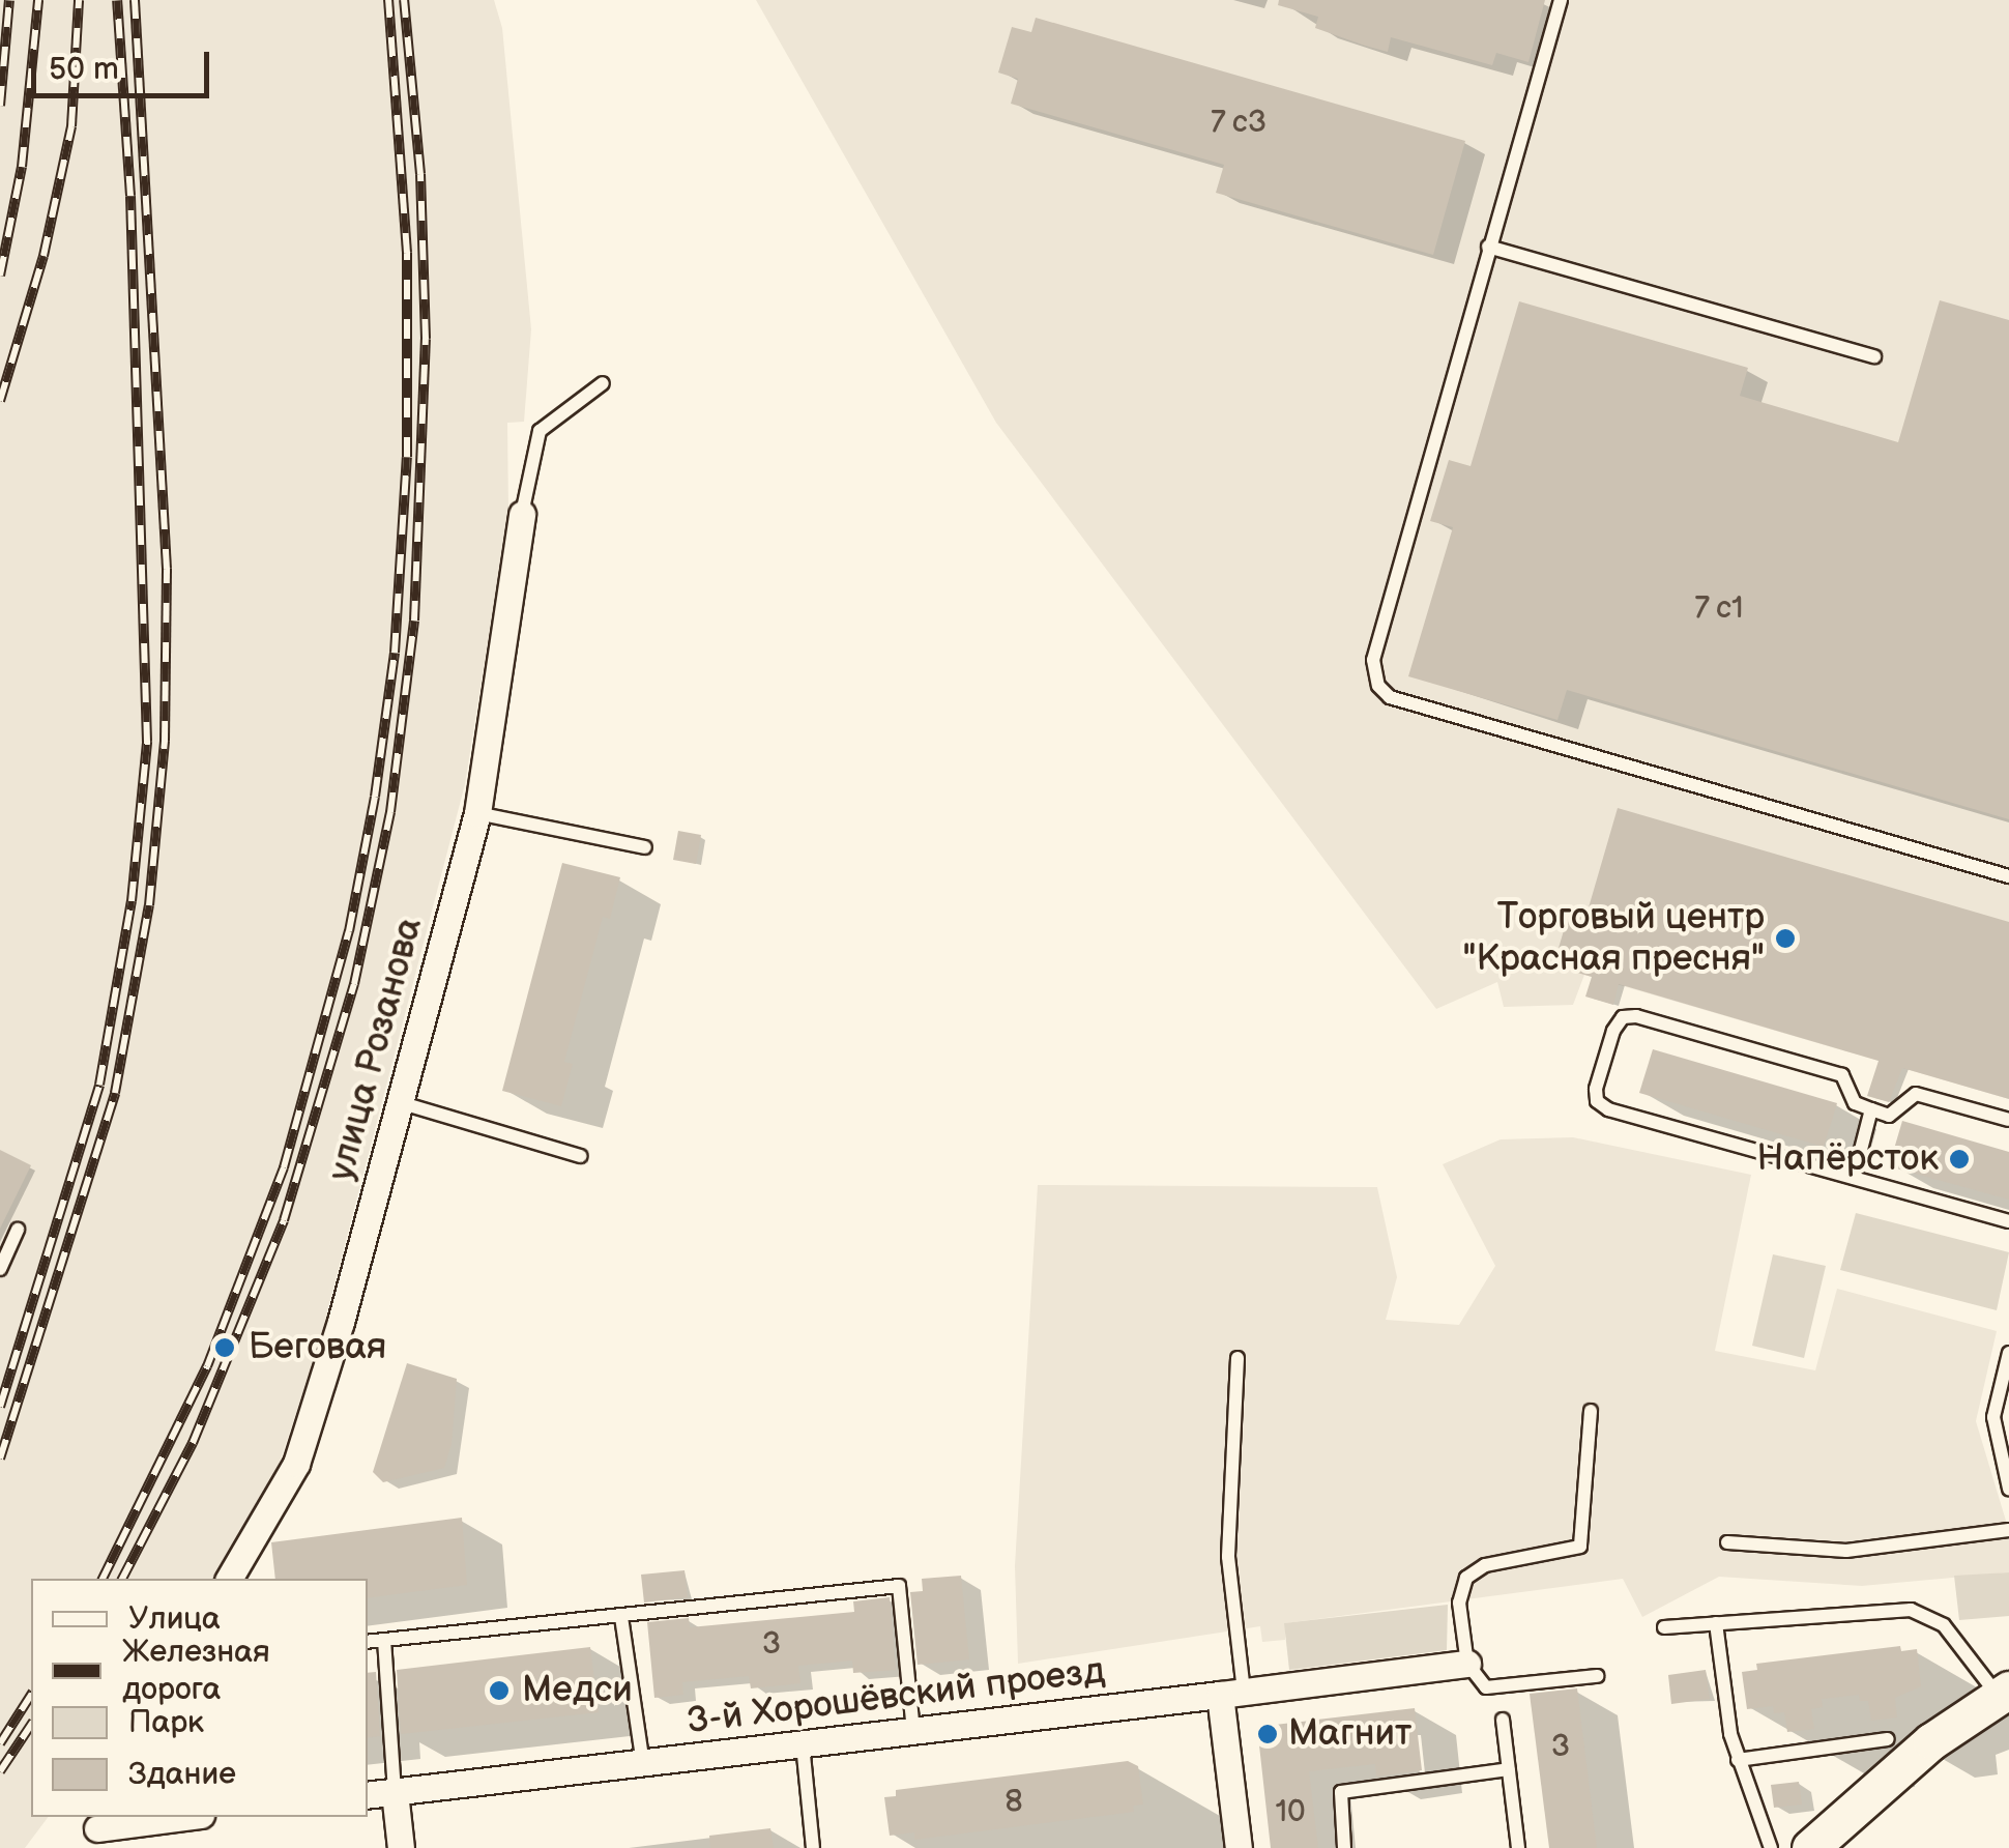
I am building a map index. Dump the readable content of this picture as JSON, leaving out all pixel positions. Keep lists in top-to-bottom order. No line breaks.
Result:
{"streets":{"street":["улица Розанова","3-й Хорошёвский проезд"]},"places":["Торговый центр \"Красная пресня\"","Напёрсток","Беговая","Медси","Магнит"],"house_numbers":["7 с3","7 с1","3","3","8","10"],"legend":["Улица","Железная дорога","Парк","Здание"],"scale_bar":"50 m"}
